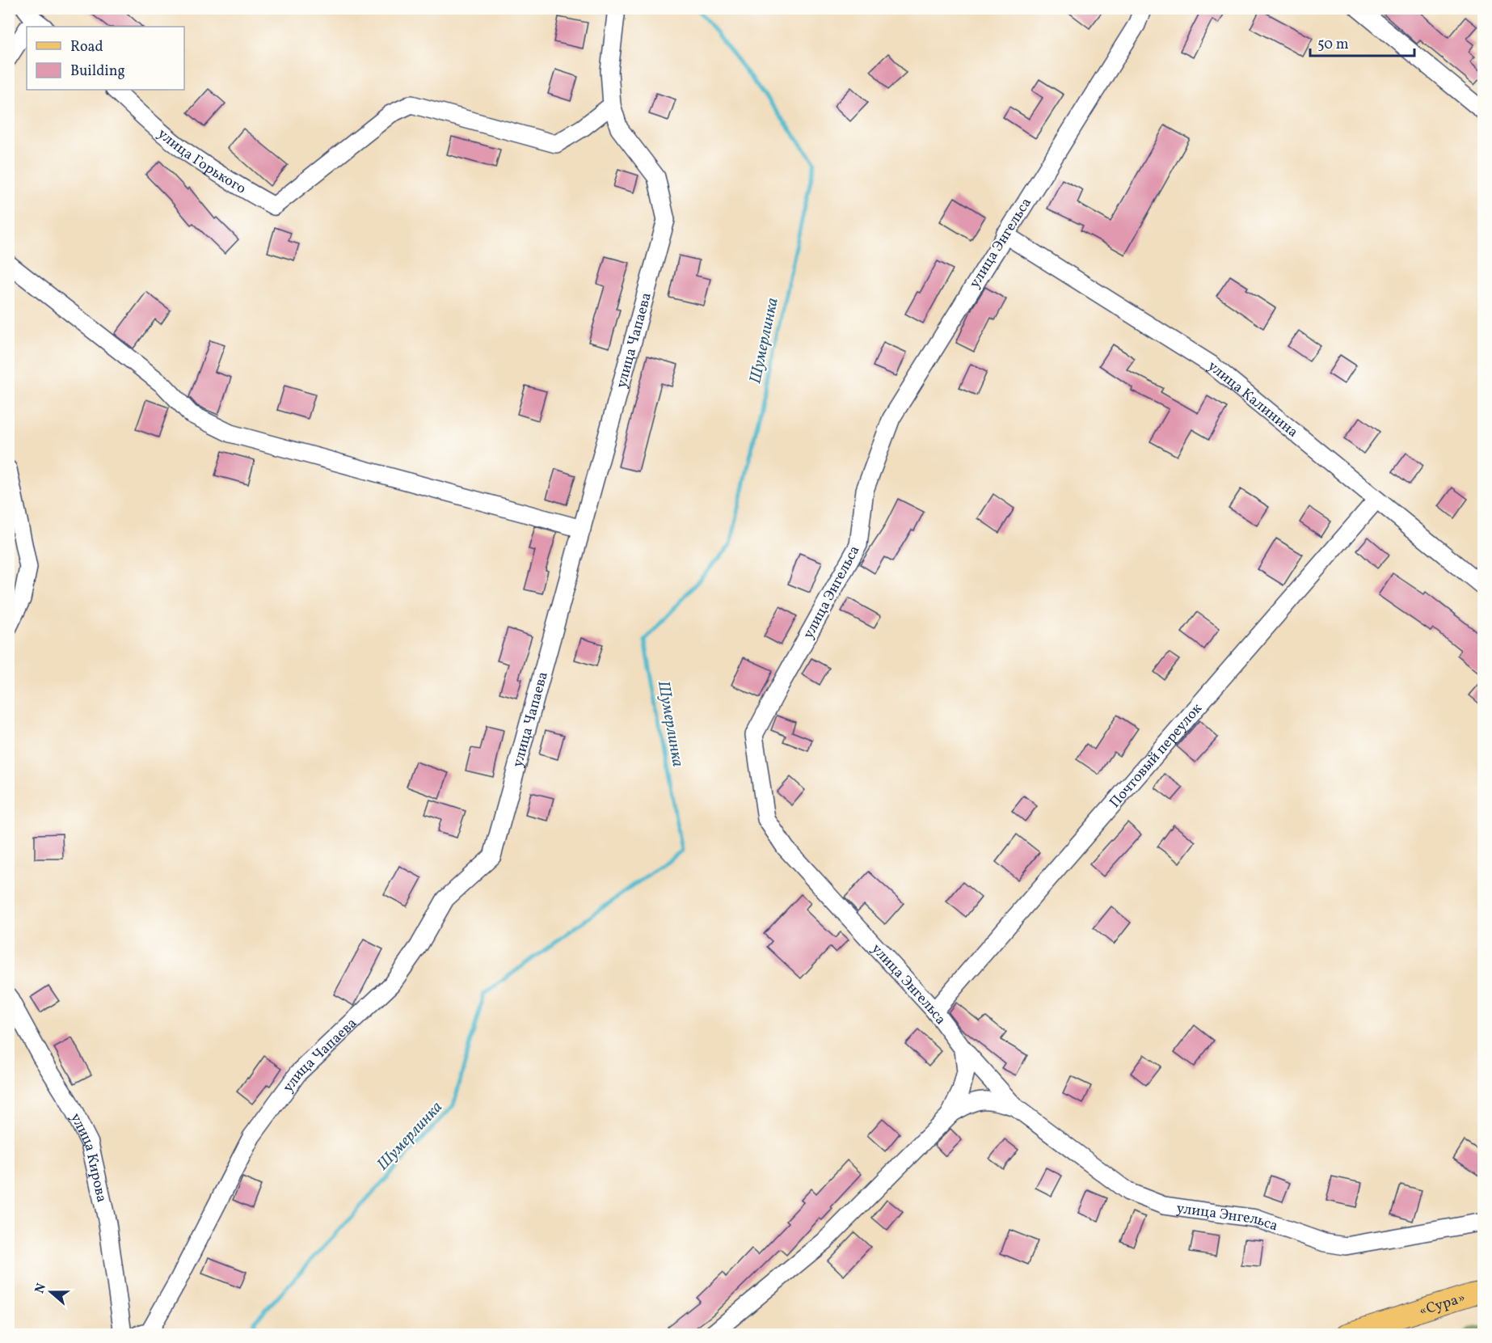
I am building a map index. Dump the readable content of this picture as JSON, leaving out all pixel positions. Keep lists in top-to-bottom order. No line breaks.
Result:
{"streets":{"main road":["«Сура»"],"street":["улица Горького","улица Энгельса","улица Чапаева","улица Калинина","Почтовый переулок","улица Кирова"]},"crossings":[["улица Горького","улица Чапаева"],["улица Энгельса","улица Калинина"],["улица Энгельса","Почтовый переулок"],["улица Калинина","Почтовый переулок"]],"water":["Шумерлинка"],"legend":["Road","Building"],"scale_bar":"50 m","north":"left"}
